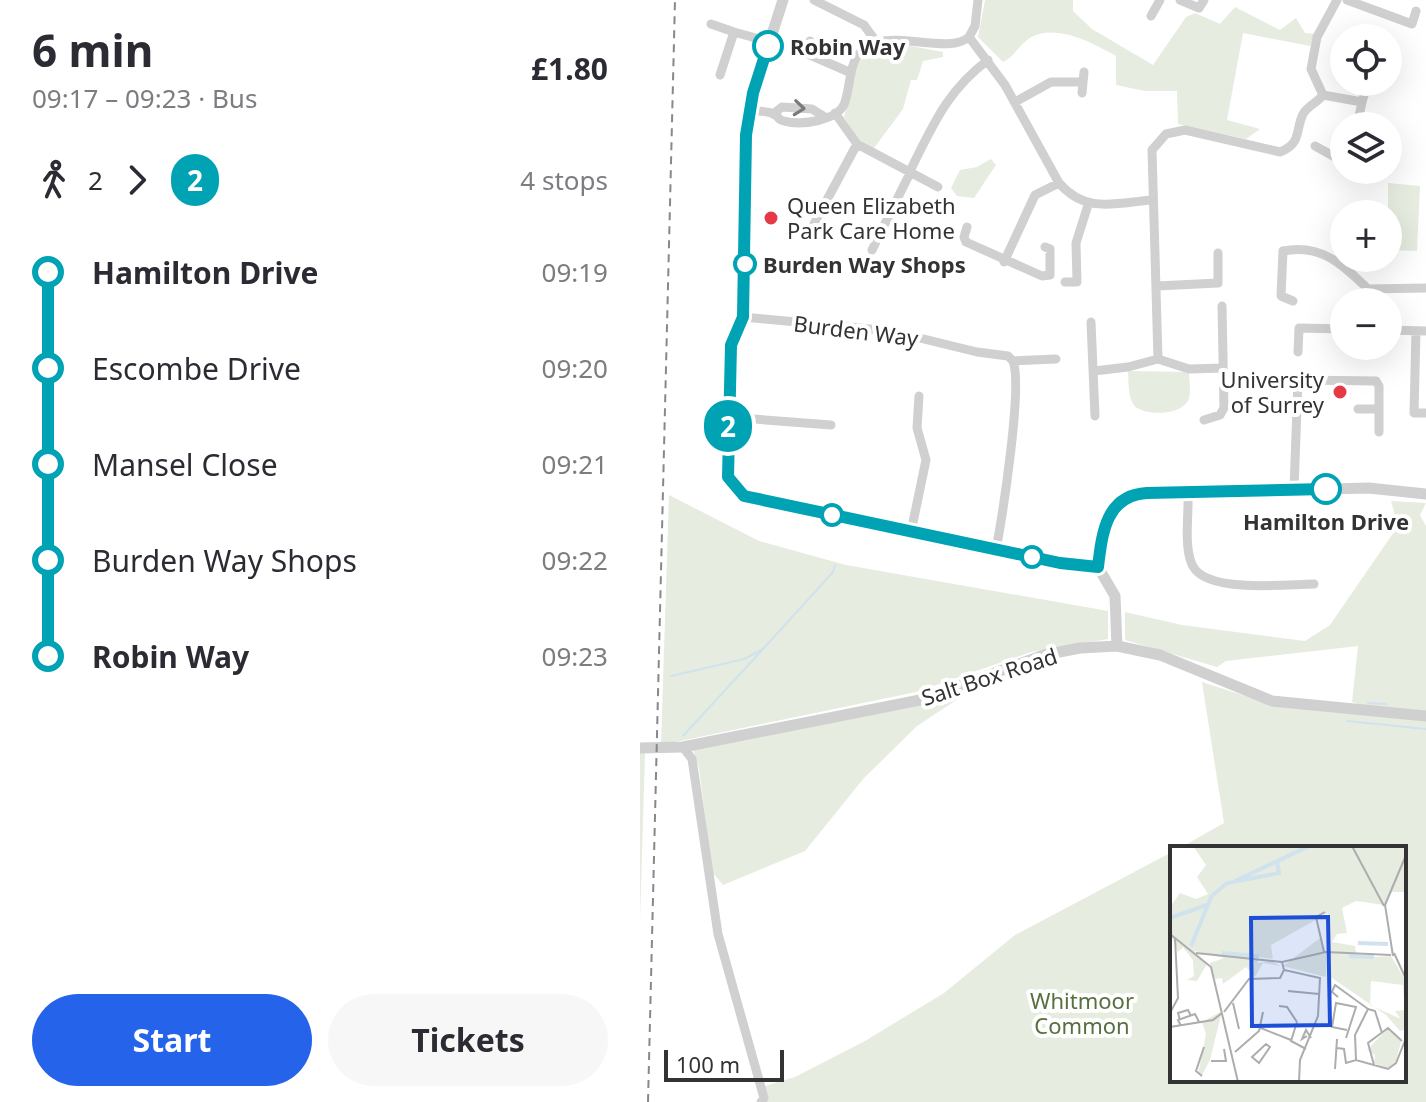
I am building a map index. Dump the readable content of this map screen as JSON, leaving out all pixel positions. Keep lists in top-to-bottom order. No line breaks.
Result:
{"streets":{"street":["Burden Way","Salt Box Road"]},"parks":["Whitmoor Common"],"places":["Robin Way","Queen Elizabeth Park Care Home","Burden Way Shops","University of Surrey","Hamilton Drive"],"lines":["bus line 2"],"scale_bar":"100 m","page":{"heading":["6 min","09:17 – 09:23 · Bus","£1.80"],"on_map":"2","map_buttons":["+","−"],"legs":["2","2","4 stops"],"list":[{"name":"Hamilton Drive","value":"09:19"},{"name":"Escombe Drive","value":"09:20"},{"name":"Mansel Close","value":"09:21"},{"name":"Burden Way Shops","value":"09:22"},{"name":"Robin Way","value":"09:23"}],"buttons":["Start","Tickets"],"scale":"100 m"}}
